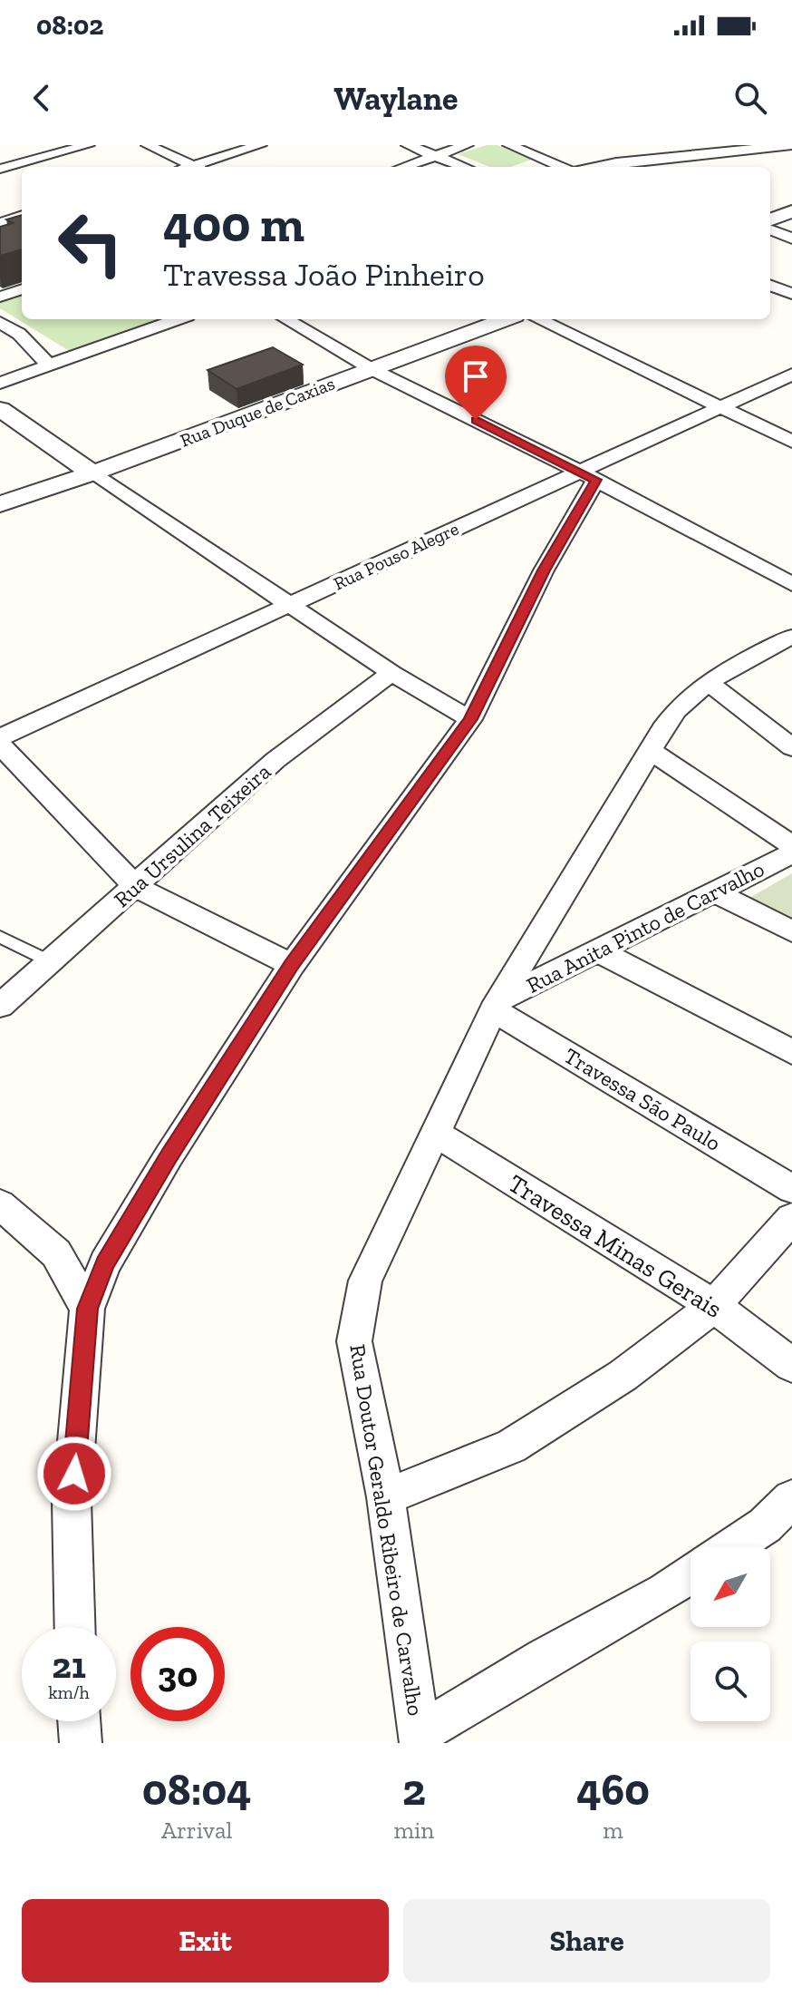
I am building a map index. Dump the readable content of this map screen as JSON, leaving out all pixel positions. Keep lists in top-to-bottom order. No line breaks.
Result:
{"streets":{"street":["Rua Duque de Caxias","Rua Pouso Alegre","Rua Ursulina Teixeira","Rua Anita Pinto de Carvalho","Travessa São Paulo","Travessa Minas Gerais","Rua Doutor Geraldo Ribeiro de Carvalho"]},"crossings":[["Rua Anita Pinto de Carvalho","Travessa São Paulo"],["Rua Anita Pinto de Carvalho","Rua Doutor Geraldo Ribeiro de Carvalho"],["Travessa São Paulo","Rua Doutor Geraldo Ribeiro de Carvalho"],["Travessa Minas Gerais","Rua Doutor Geraldo Ribeiro de Carvalho"]],"north":"bottom left","page":{"status":"08:02","header":"Waylane","turn":["400 m","Travessa João Pinheiro"],"speed":"21 km/h","limit":"30","eta":["08:04","Arrival","2","min","460","m"],"buttons":["Exit","Share"]}}
